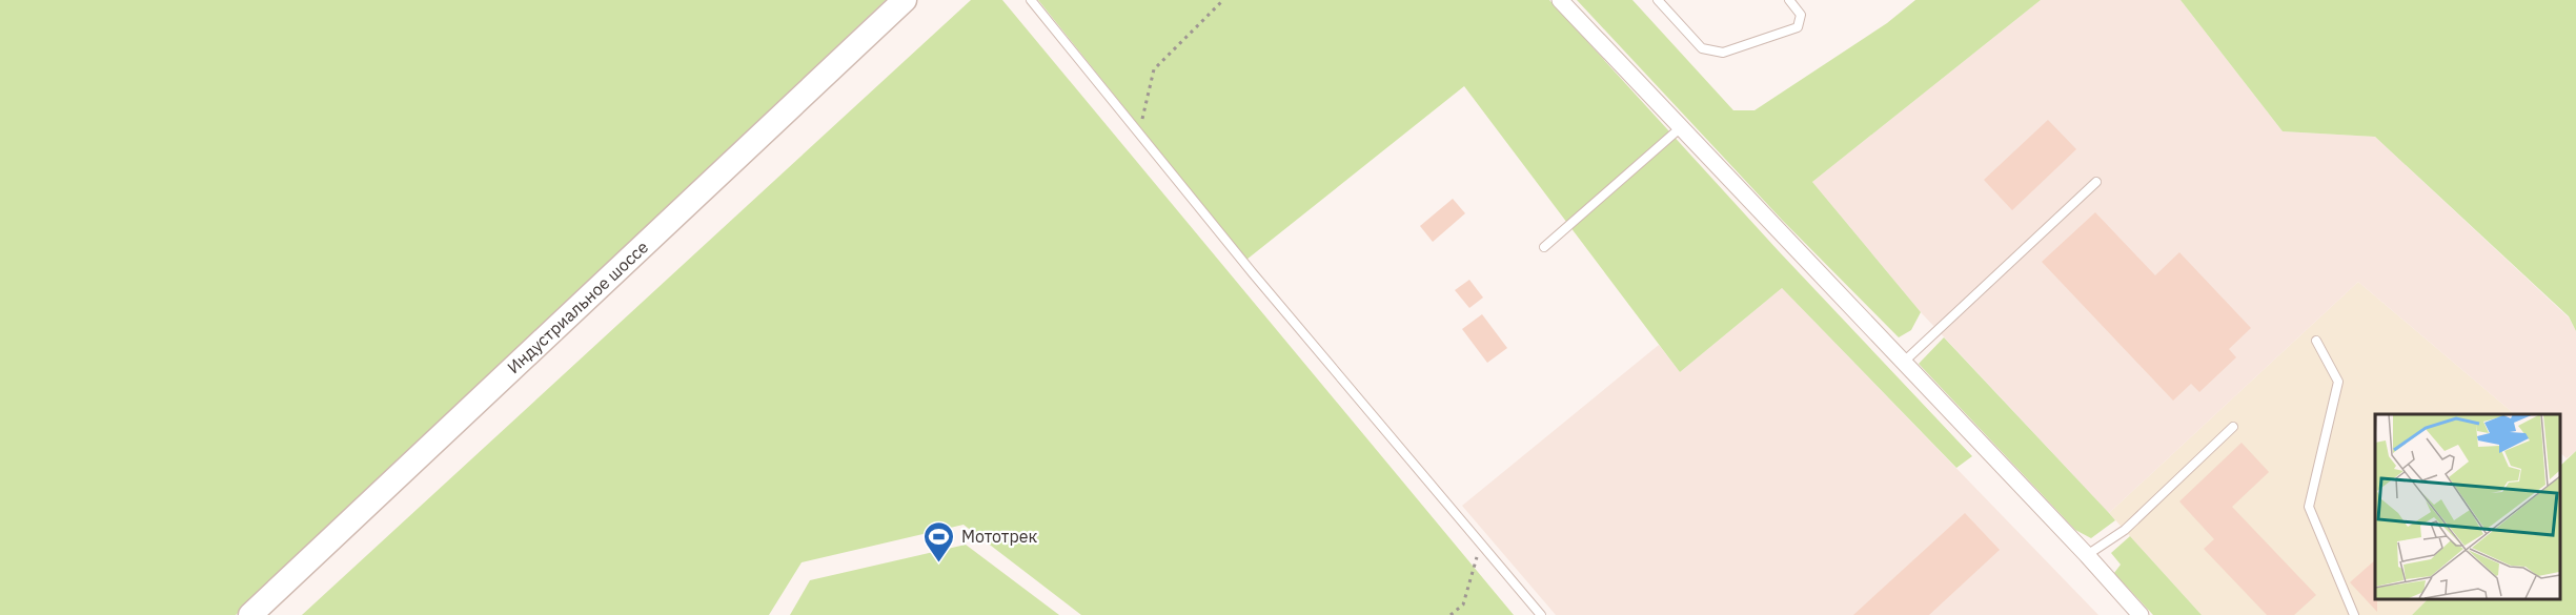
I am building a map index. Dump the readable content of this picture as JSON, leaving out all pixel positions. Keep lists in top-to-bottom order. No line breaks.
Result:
{"streets":{"main road":["Индустриальное шоссе"]},"places":{"sports":["Мототрек"]}}
